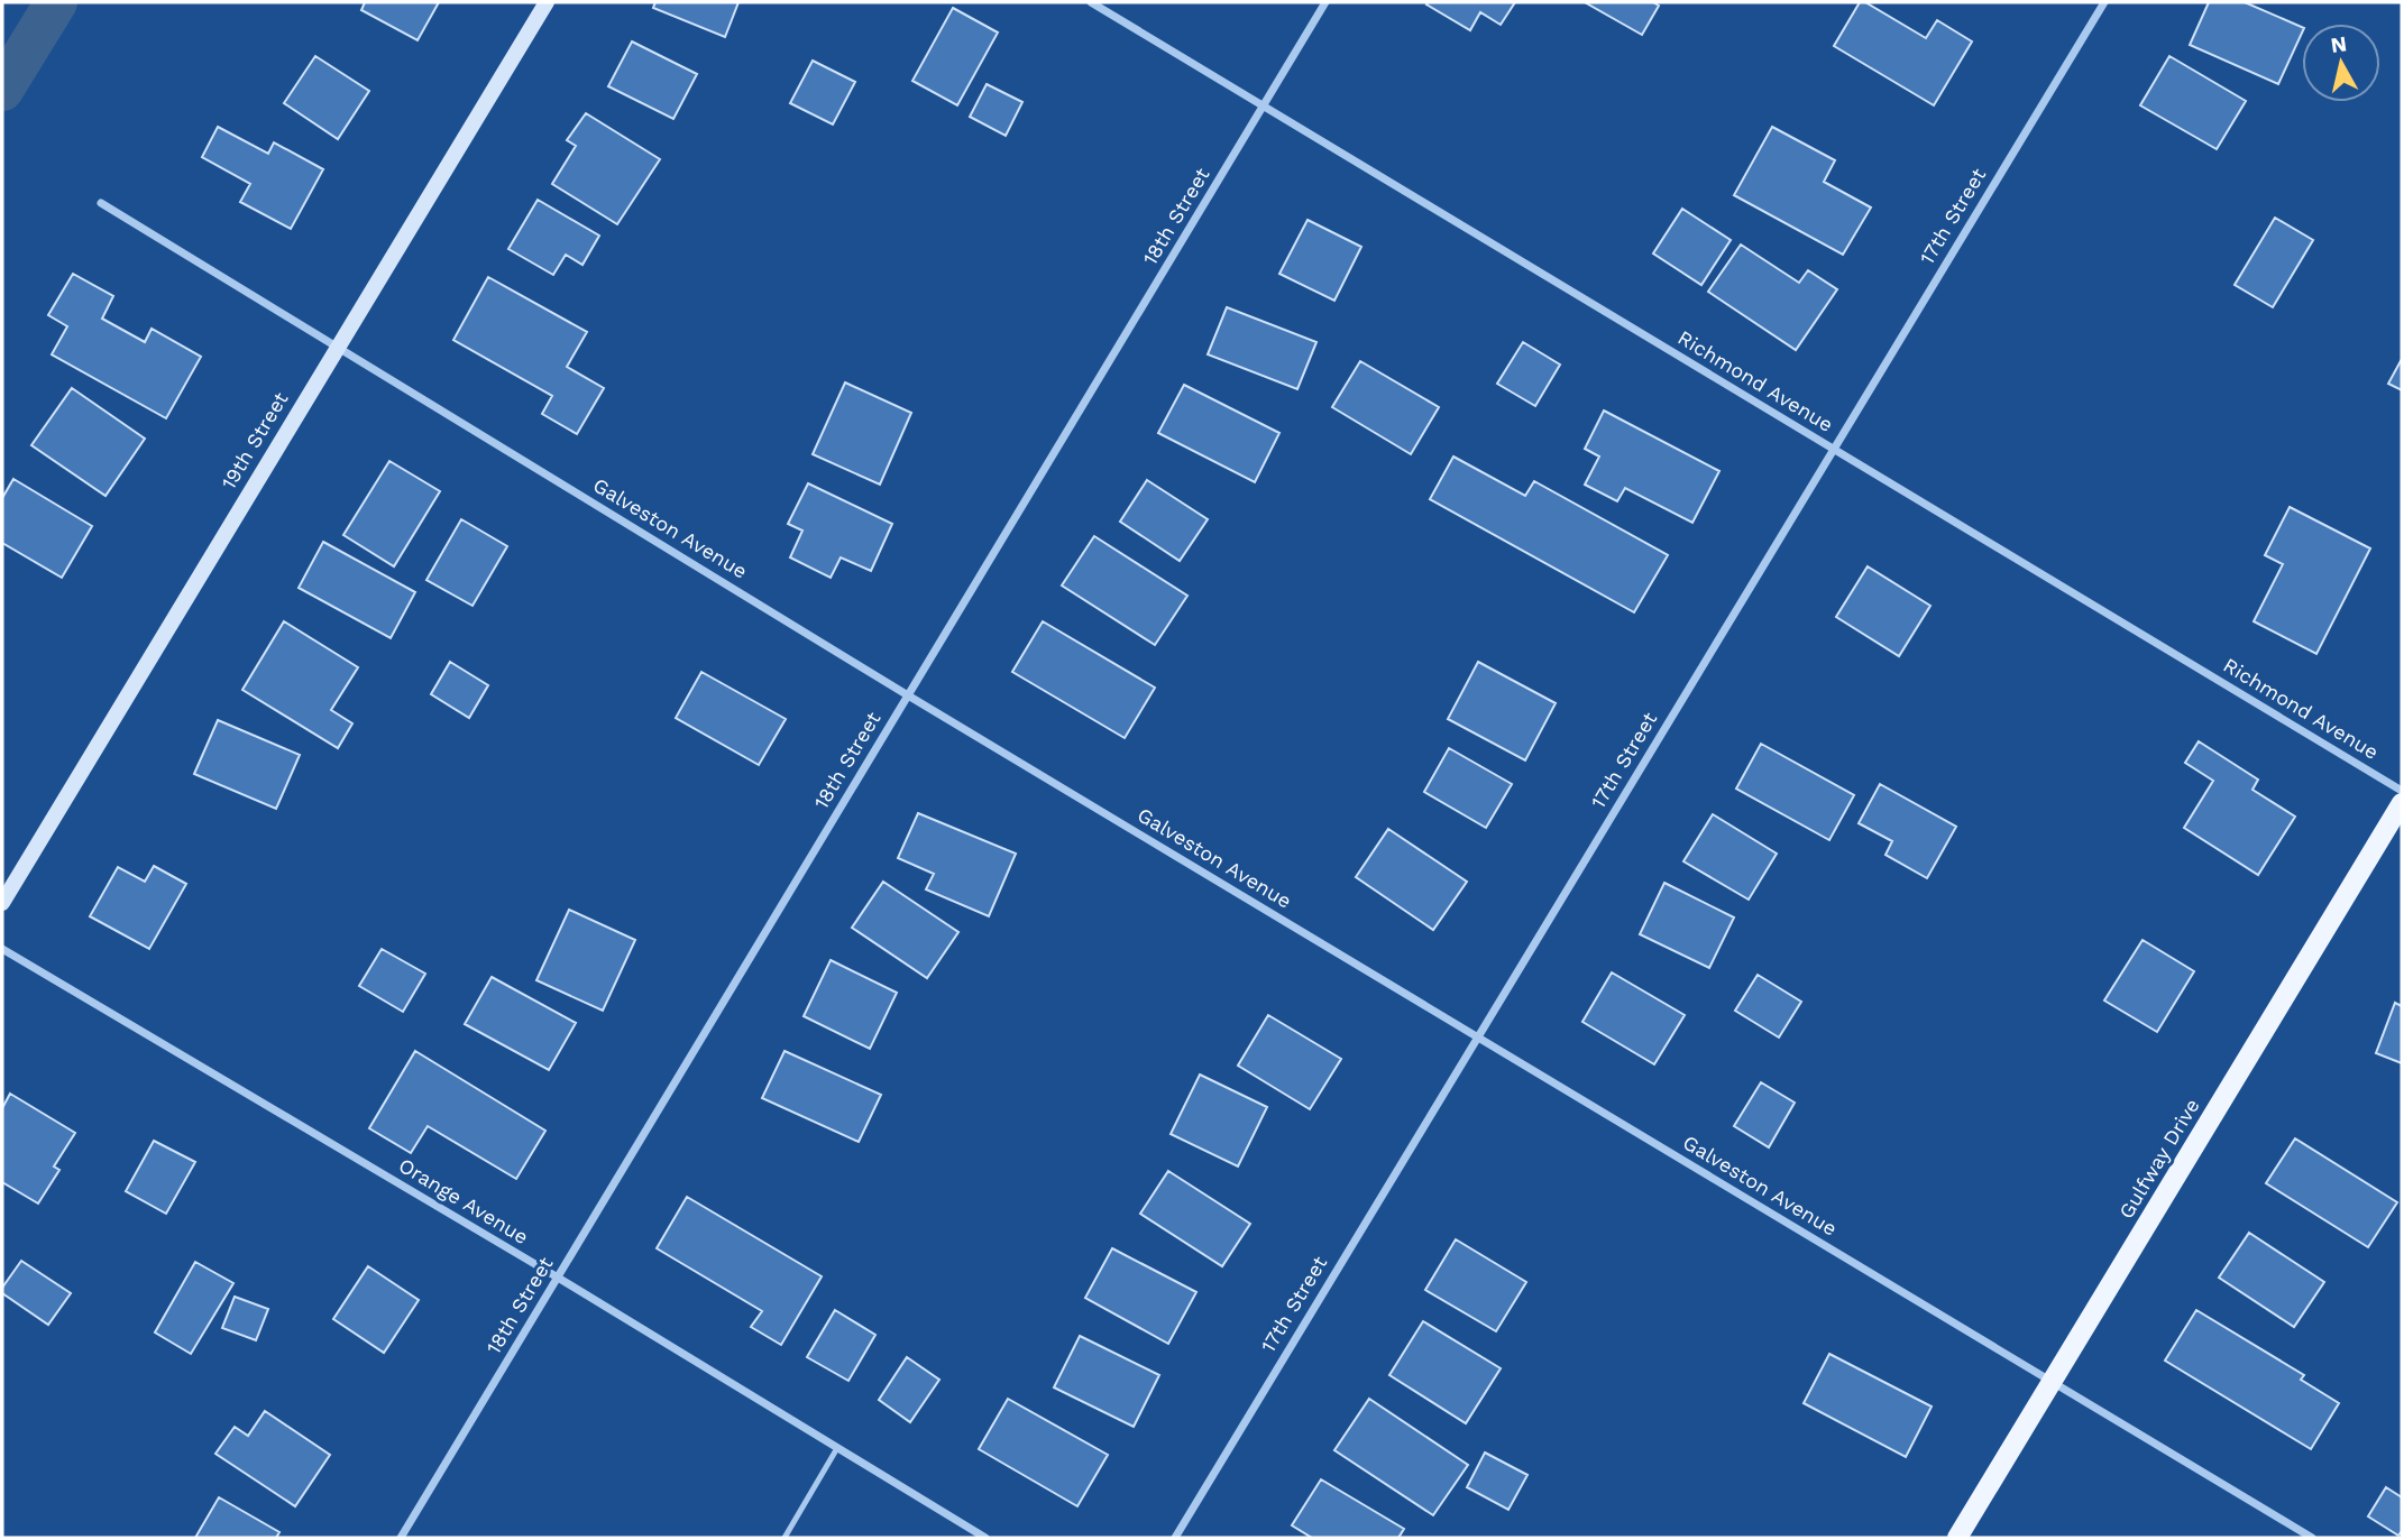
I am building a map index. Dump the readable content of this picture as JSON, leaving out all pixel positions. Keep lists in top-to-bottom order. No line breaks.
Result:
{"streets":{"main road":["Gulfway Drive"],"street":["18th Street","17th Street","Richmond Avenue","19th Street","Galveston Avenue","Orange Avenue"]},"crossings":[["18th Street","Richmond Avenue"],["18th Street","Galveston Avenue"],["18th Street","Orange Avenue"],["17th Street","Richmond Avenue"],["17th Street","Galveston Avenue"],["19th Street","Galveston Avenue"],["Galveston Avenue","Gulfway Drive"]],"north":"top"}
